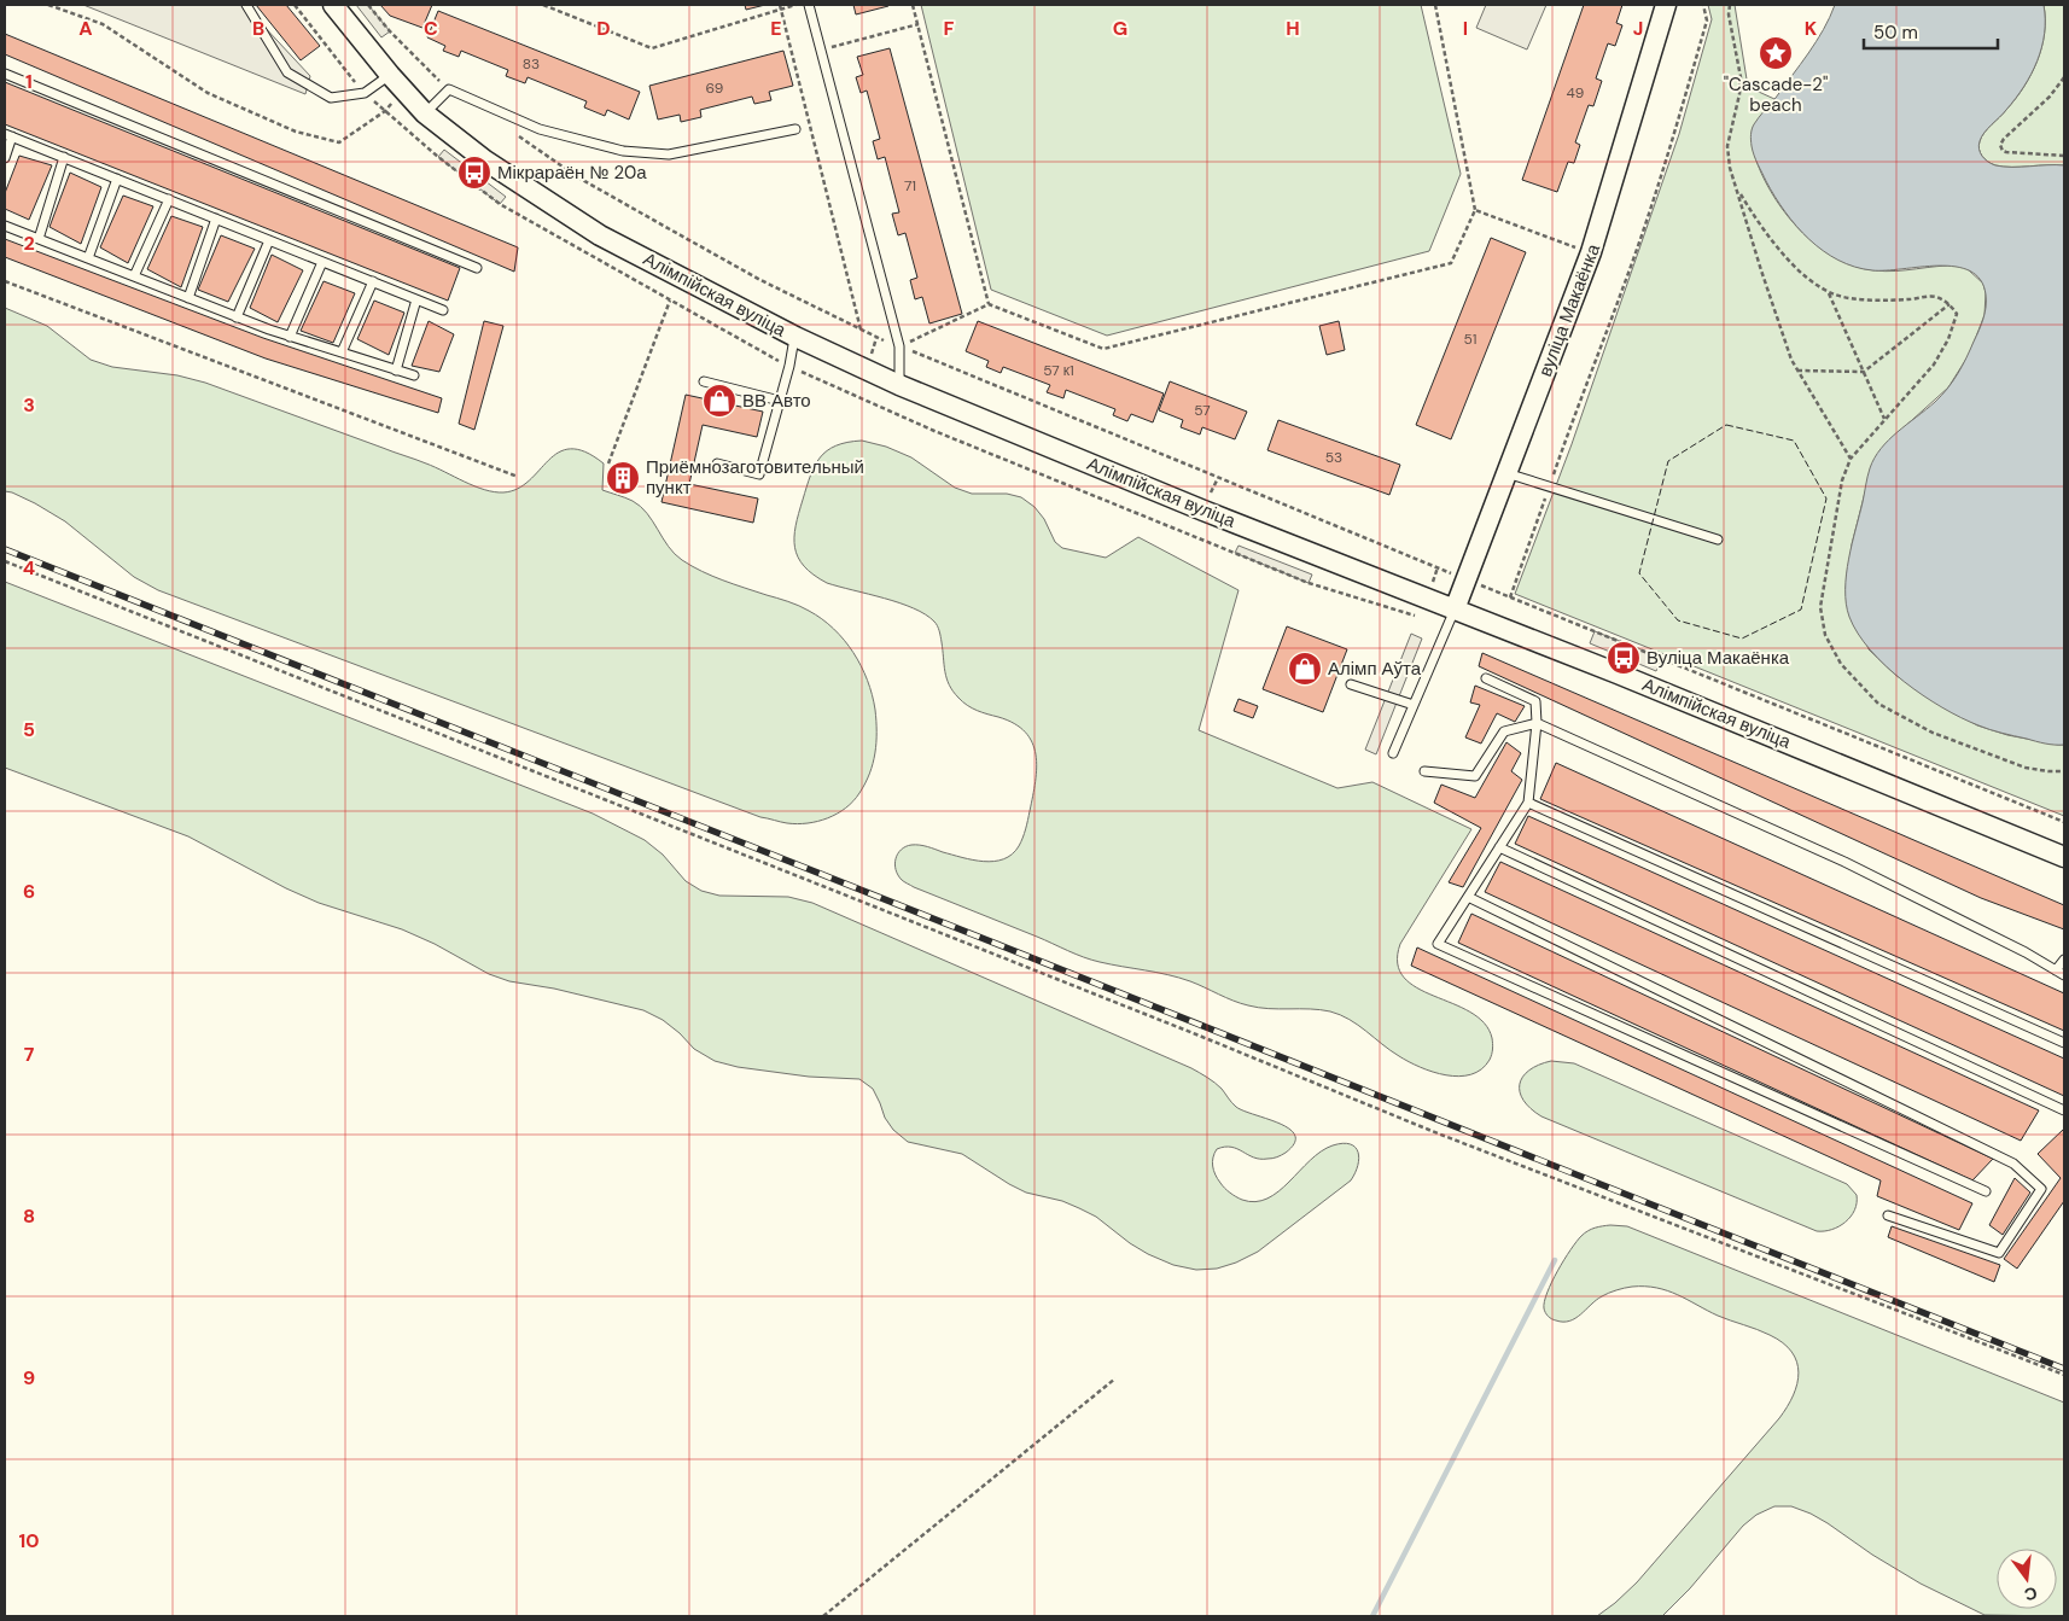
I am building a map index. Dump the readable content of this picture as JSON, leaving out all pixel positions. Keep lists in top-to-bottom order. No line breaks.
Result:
{"streets":{"street":["Алімпійская вуліца","вуліца Макаёнка"]},"crossings":[["Алімпійская вуліца","вуліца Макаёнка"]],"places":{"place":["\"Cascade-2\" beach"],"bus stop":["Мікрараён № 20а","Вуліца Макаёнка"],"shop":["ВВ Авто","Алімп Аўта"],"building":["Приёмнозаготовительный пункт"]},"house_numbers":["83","69","49","71","51","57 к1","57","53"],"scale_bar":"50 m","north":"bottom","grid":{"columns":["A","B","C","D","E","F","G","H","I","J","K"],"rows":["1","2","3","4","5","6","7","8","9","10"]}}
